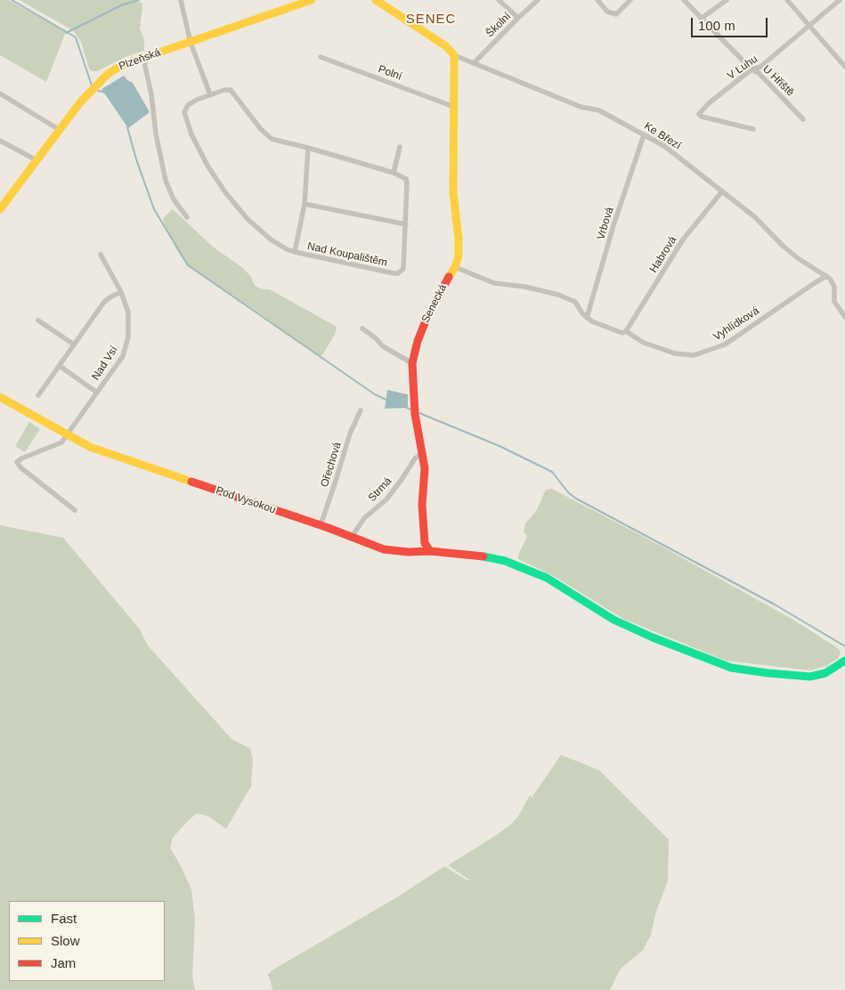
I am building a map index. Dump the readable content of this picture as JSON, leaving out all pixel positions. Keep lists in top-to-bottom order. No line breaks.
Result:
{"streets":{"street":["Školní","Plzeňská","V Luhu","Polní","U Hřiště","Ke Březí","Vrbová","Nad Koupalištěm","Habrová","Senecká","Vyhlídková","Nad Vsí","Ořechová","Strmá","Pod Vysokou"]},"crossings":[["Školní","Ke Březí"],["V Luhu","U Hřiště"],["Polní","Senecká"],["Ke Březí","Vrbová"],["Ke Březí","Habrová"],["Ke Březí","Senecká"],["Ke Březí","Vyhlídková"],["Vrbová","Vyhlídková"],["Habrová","Vyhlídková"],["Senecká","Vyhlídková"],["Senecká","Strmá"],["Senecká","Pod Vysokou"],["Nad Vsí","Pod Vysokou"],["Ořechová","Pod Vysokou"],["Strmá","Pod Vysokou"]],"districts":["SENEC"],"legend":["Fast","Slow","Jam"],"scale_bar":"100 m"}
